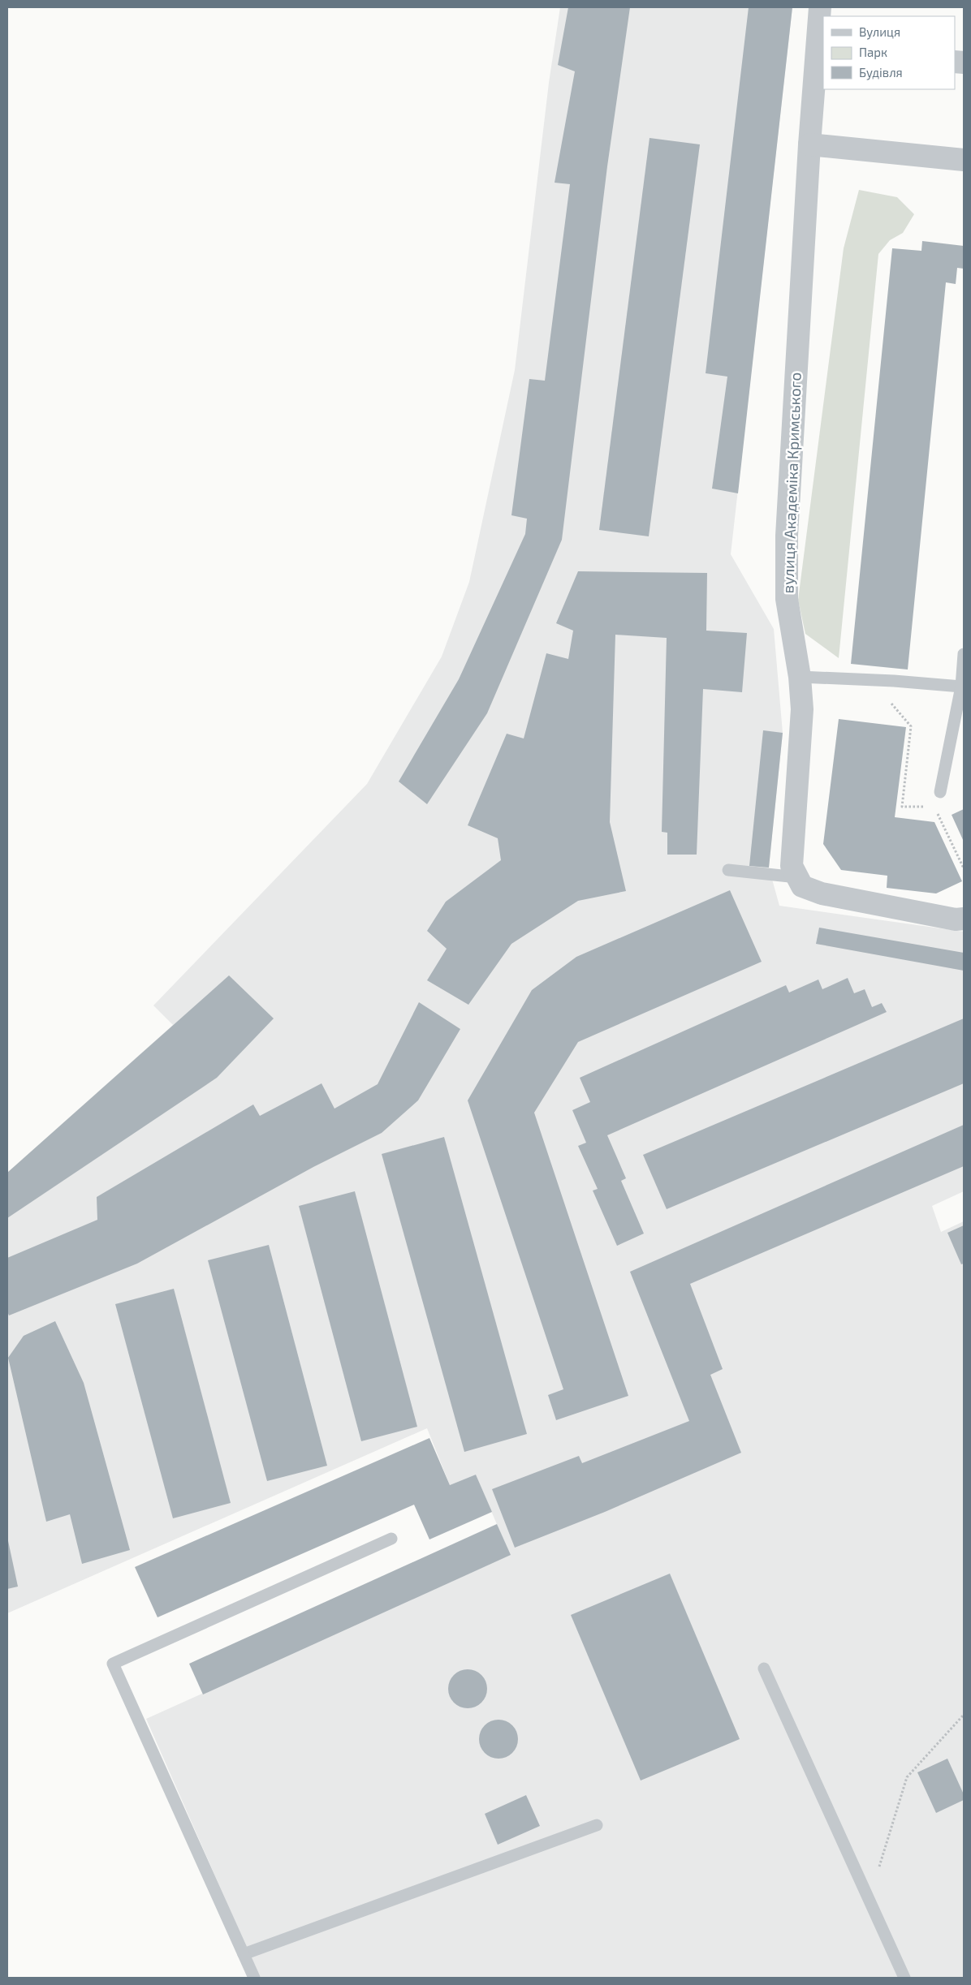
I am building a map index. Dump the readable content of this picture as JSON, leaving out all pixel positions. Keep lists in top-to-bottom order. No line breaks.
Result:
{"streets":{"street":["вулиця Академіка Кримського"]},"legend":["Вулиця","Парк","Будівля"]}
